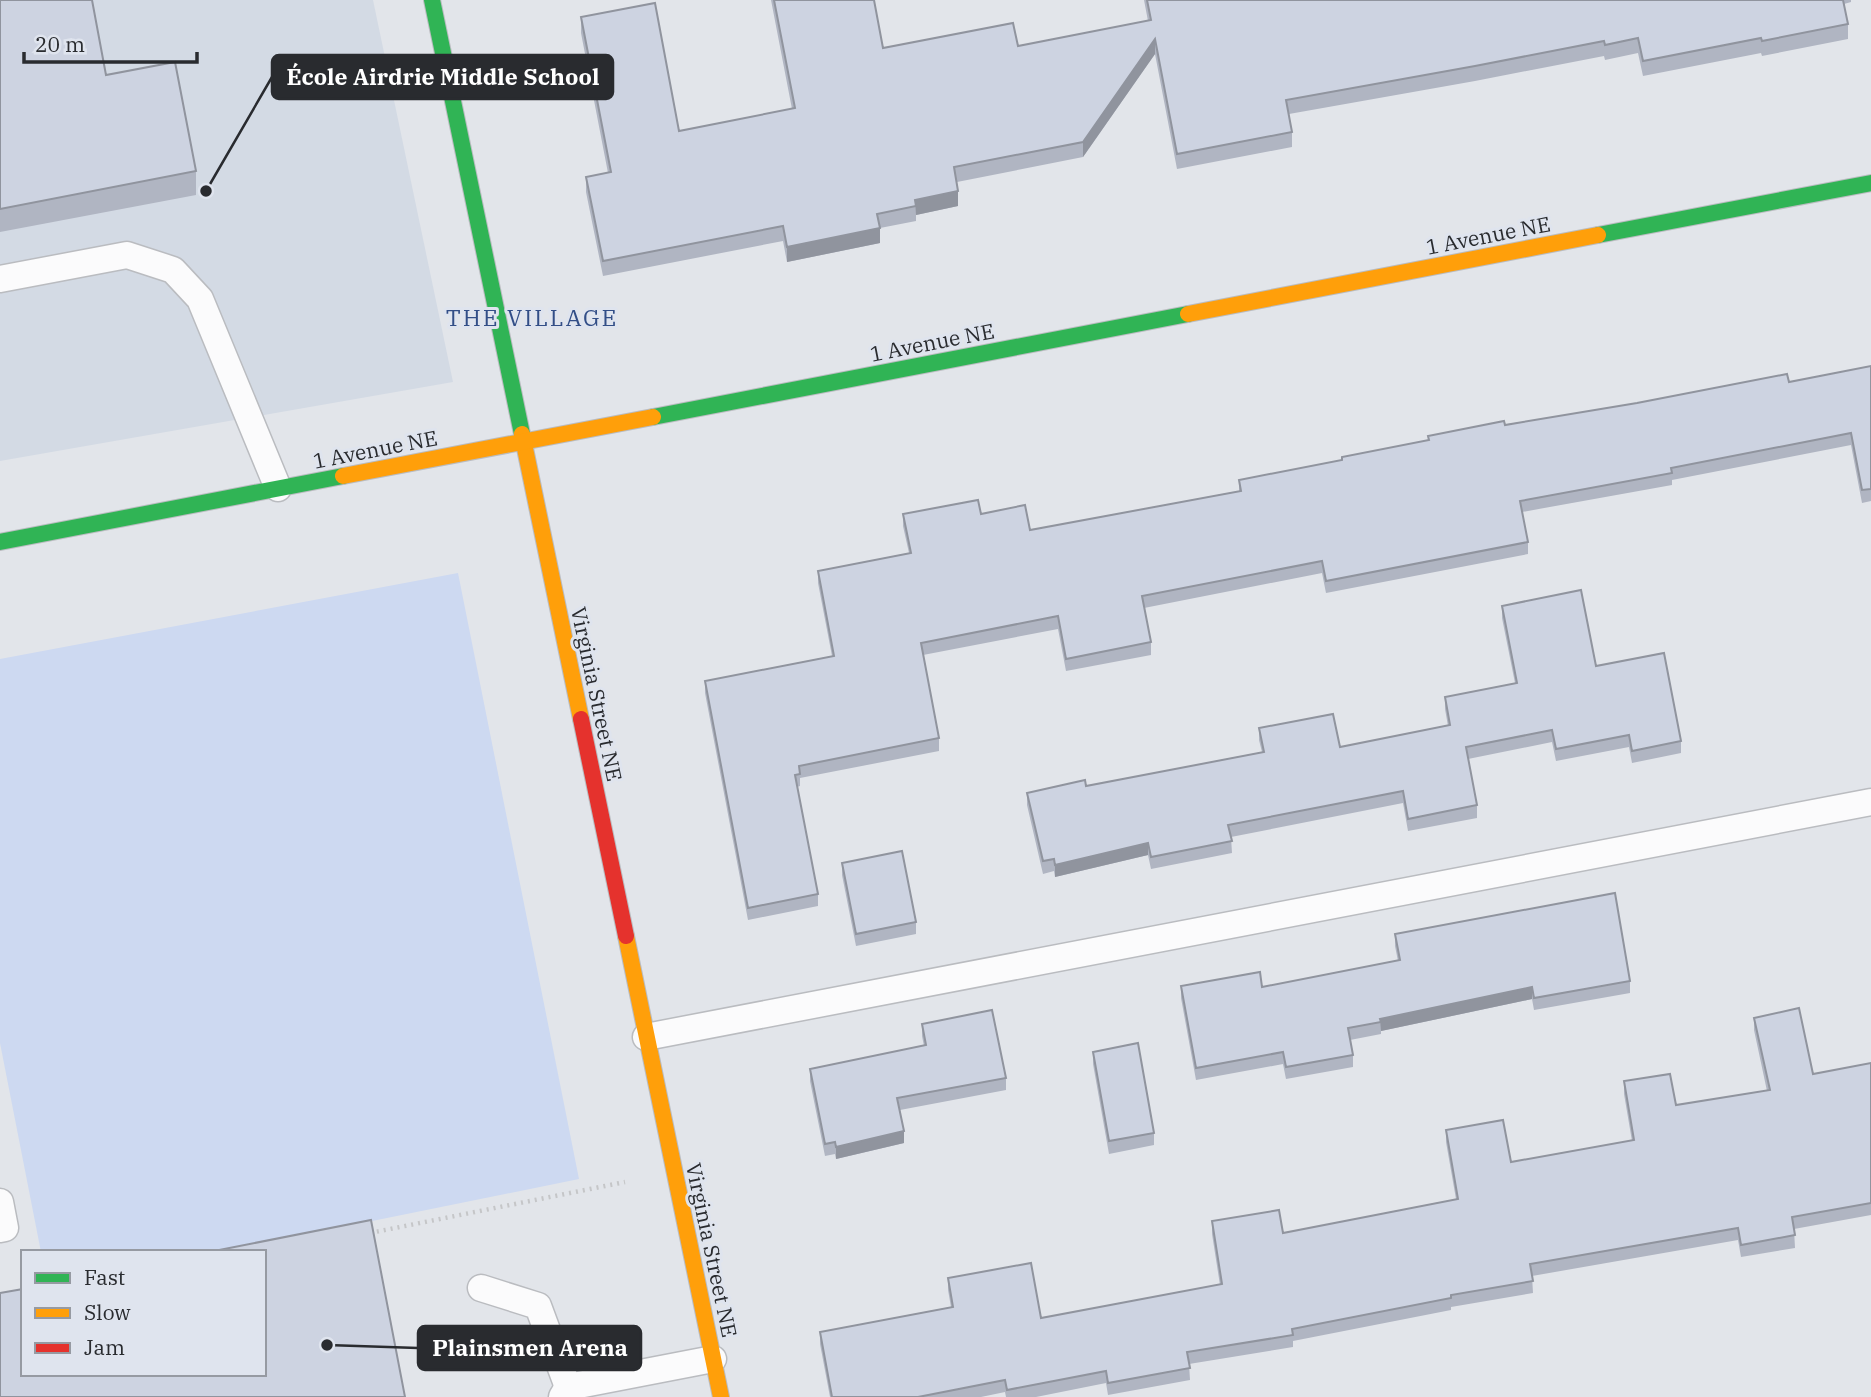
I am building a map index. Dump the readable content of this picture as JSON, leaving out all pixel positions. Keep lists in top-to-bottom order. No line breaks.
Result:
{"streets":{"street":["1 Avenue NE","Virginia Street NE"]},"crossings":[["1 Avenue NE","Virginia Street NE"]],"districts":["THE VILLAGE"],"places":["École Airdrie Middle School","Plainsmen Arena"],"legend":["Fast","Slow","Jam"],"scale_bar":"20 m"}
